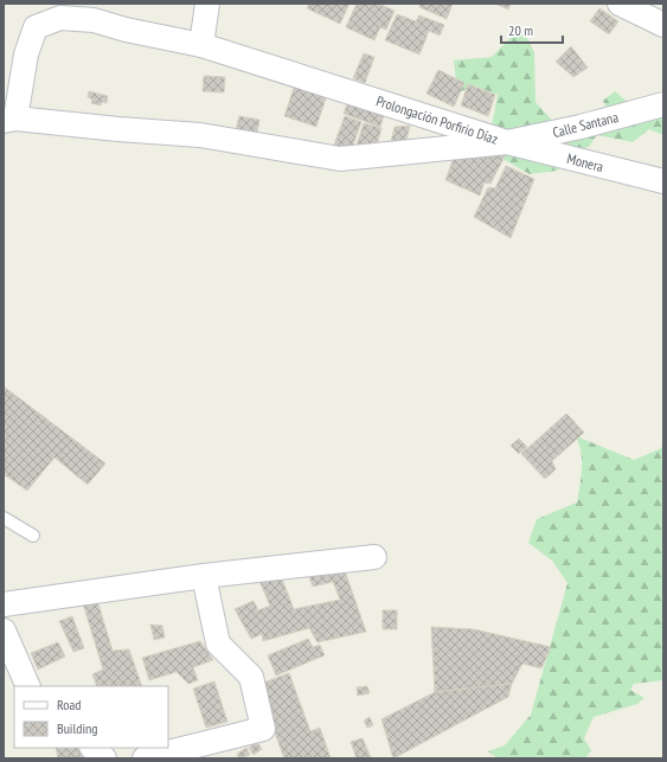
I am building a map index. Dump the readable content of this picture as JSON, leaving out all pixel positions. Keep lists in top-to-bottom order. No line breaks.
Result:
{"streets":{"street":["Prolongación Porfirio Díaz","Calle Santana","Monera"]},"crossings":[["Prolongación Porfirio Díaz","Calle Santana"],["Prolongación Porfirio Díaz","Monera"],["Calle Santana","Monera"]],"legend":["Road","Building"],"scale_bar":"20 m"}
